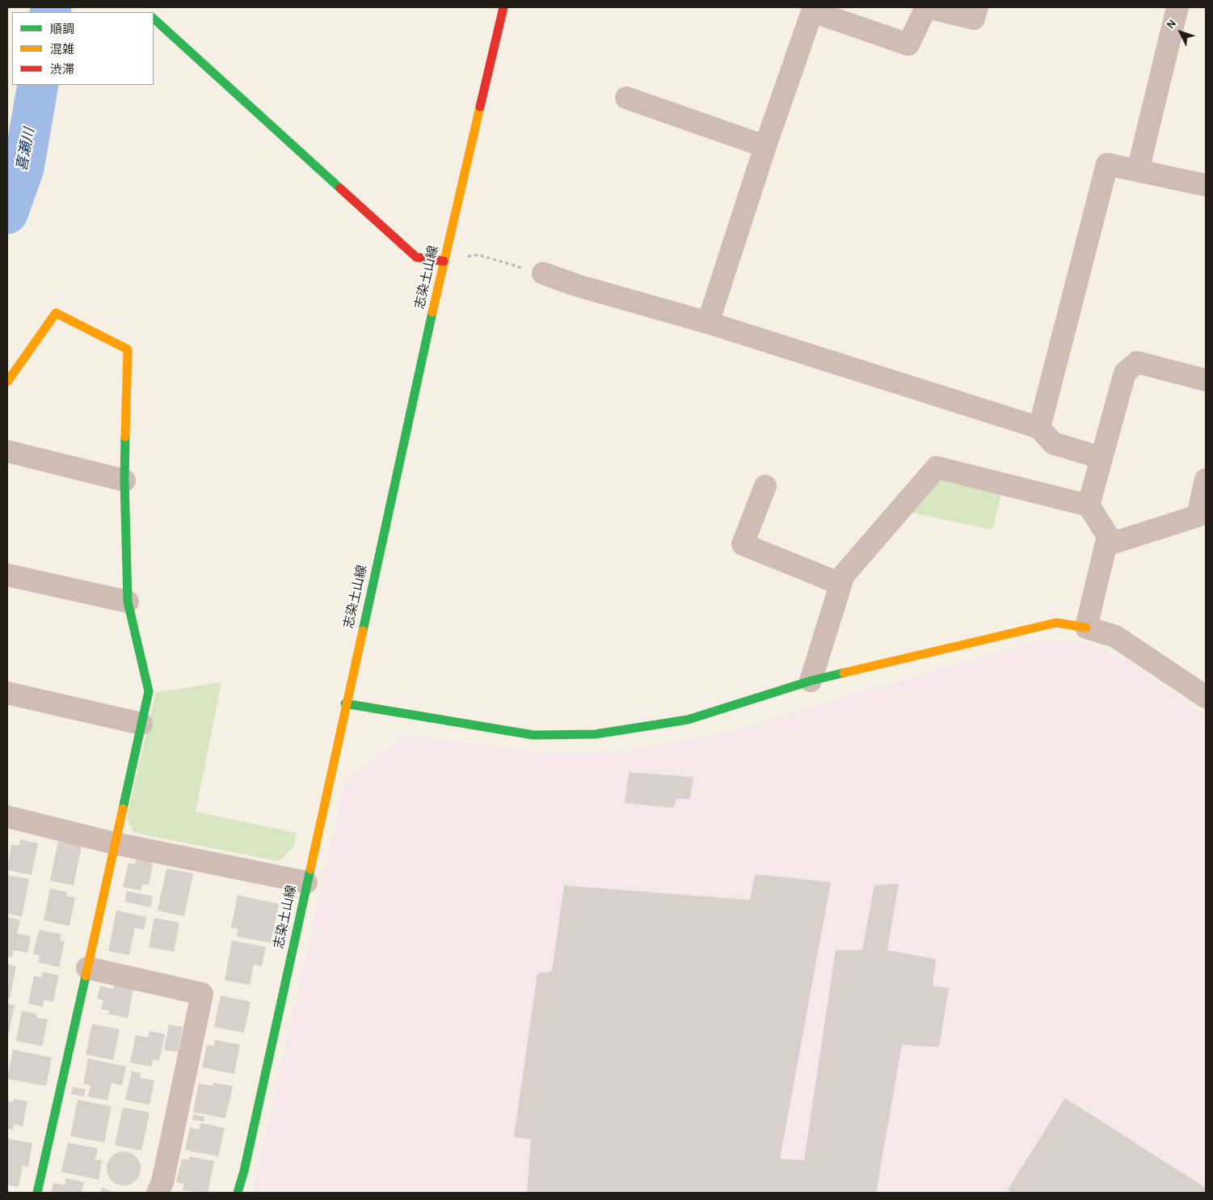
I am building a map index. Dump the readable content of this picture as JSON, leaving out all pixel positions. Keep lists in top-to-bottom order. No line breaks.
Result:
{"streets":{"street":["志染土山線"]},"water":["喜瀬川"],"legend":["順調","混雑","渋滞"],"north":"top left"}
